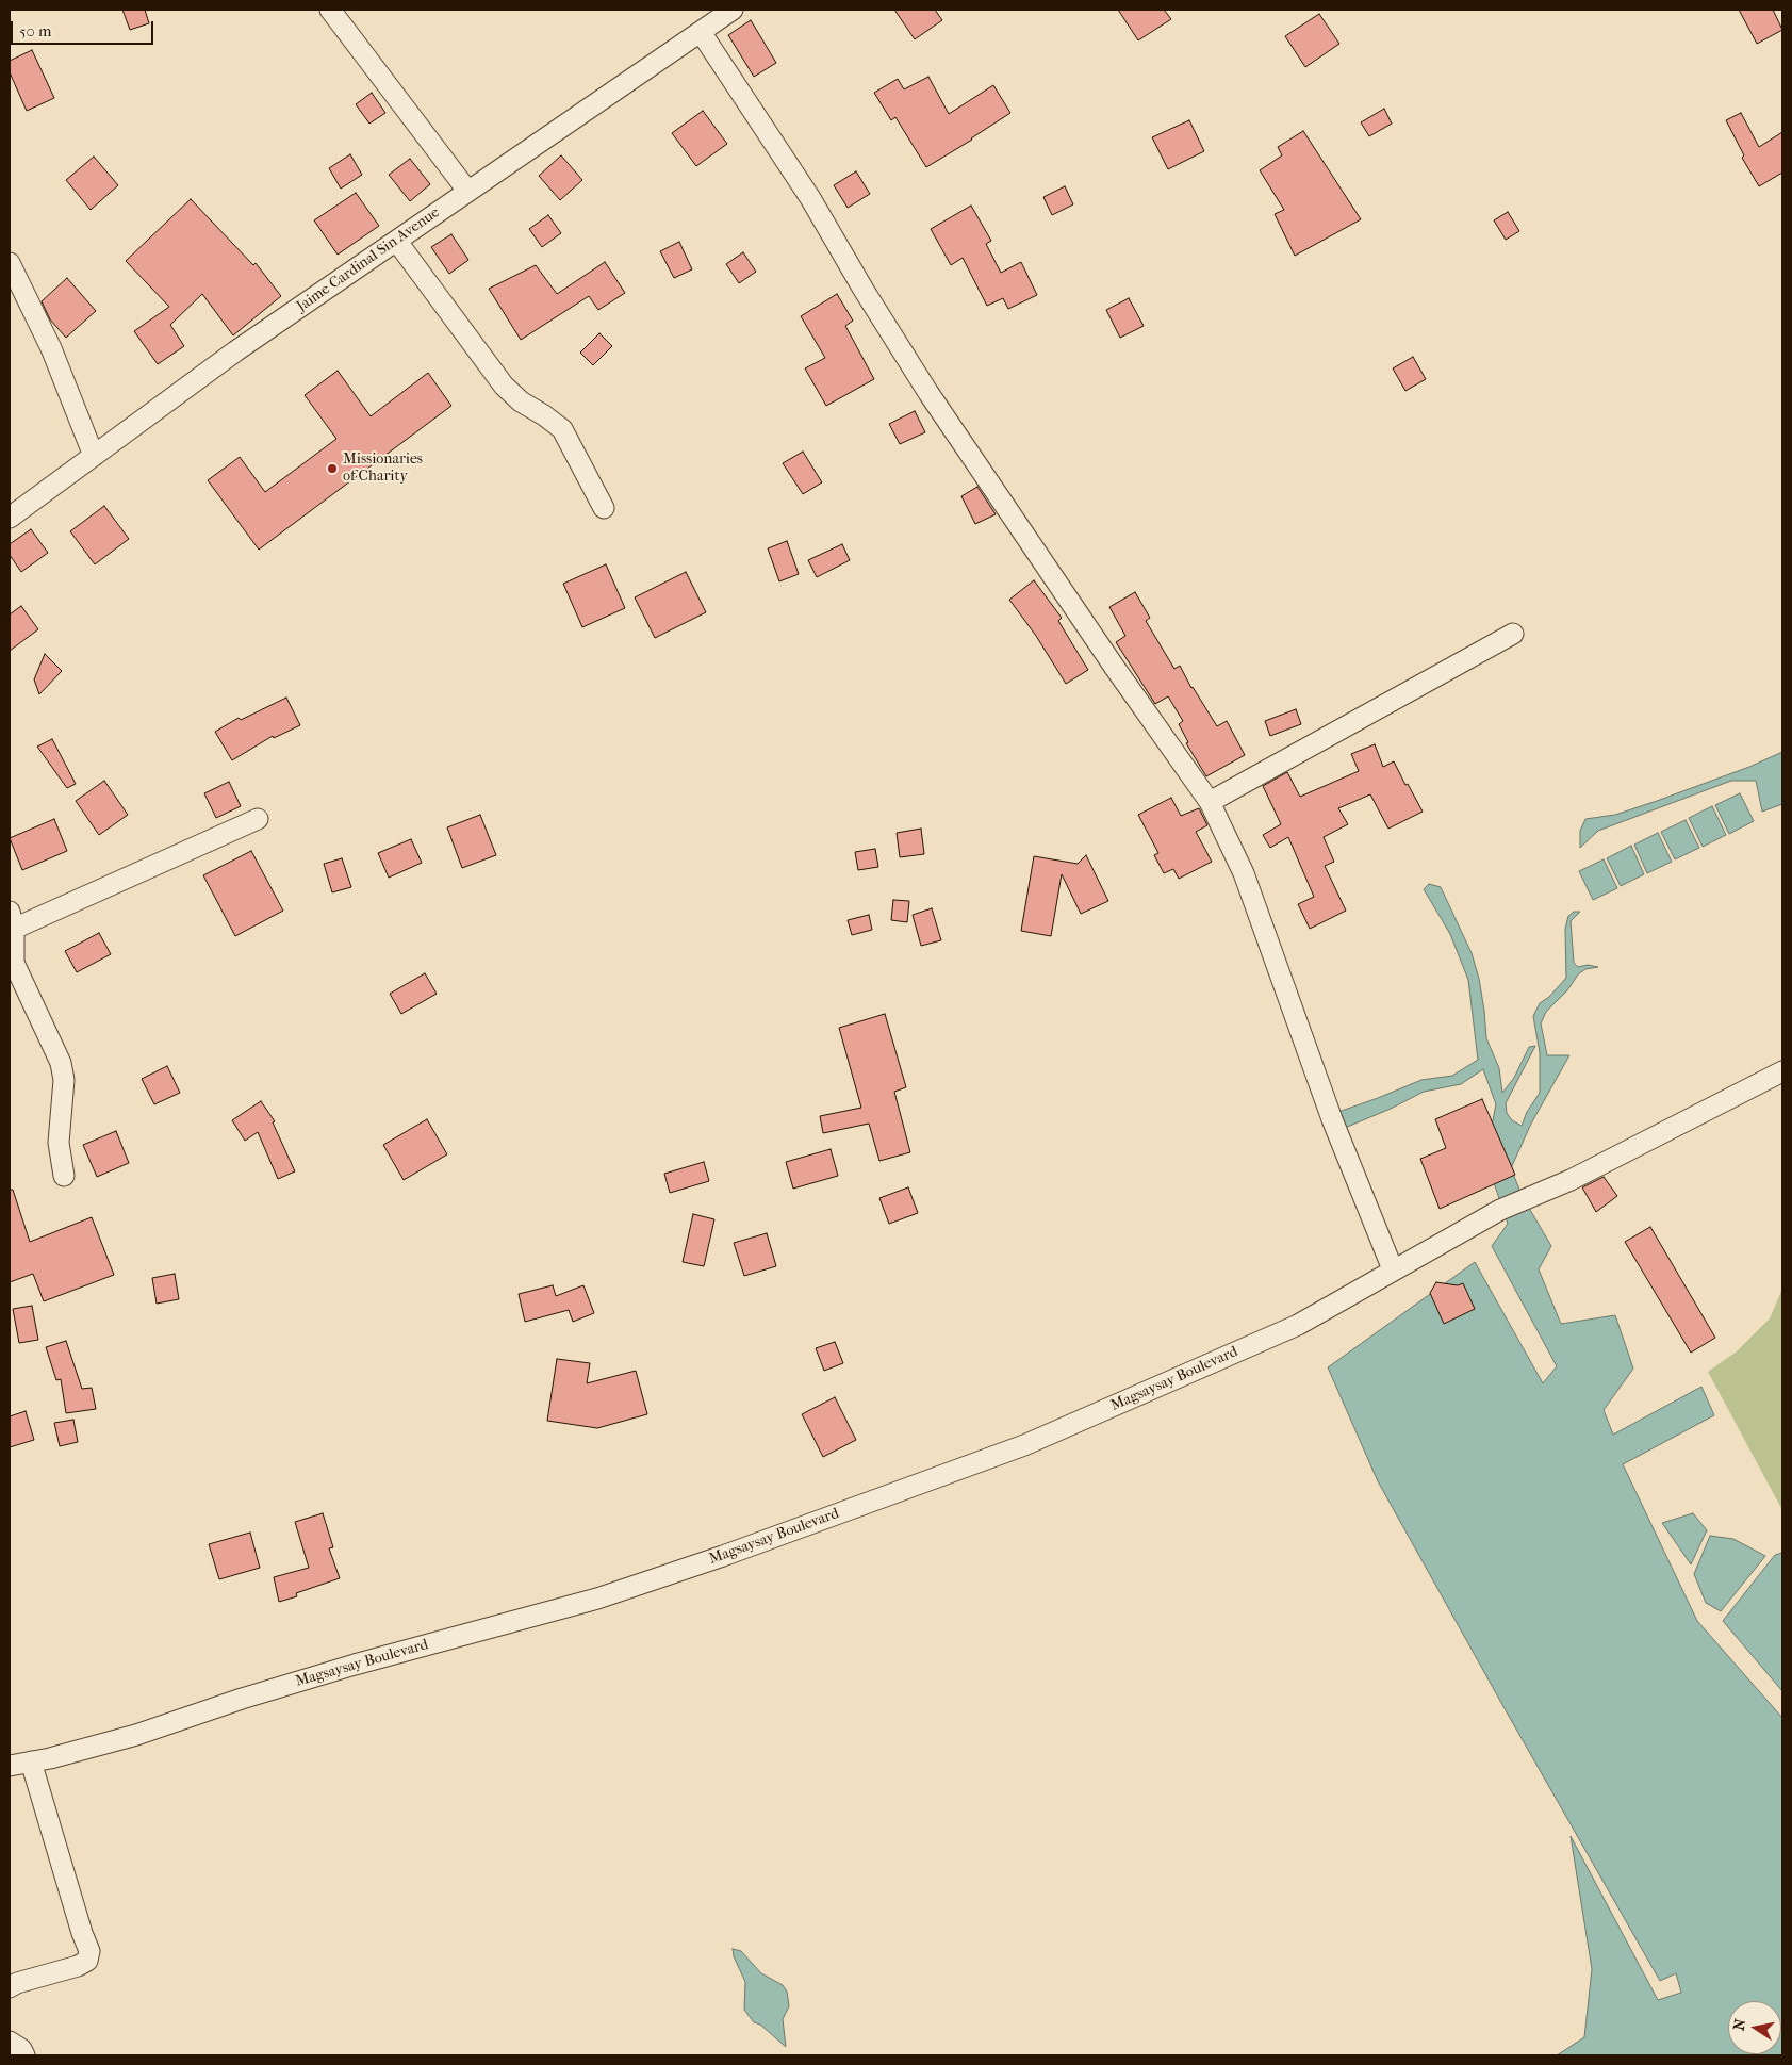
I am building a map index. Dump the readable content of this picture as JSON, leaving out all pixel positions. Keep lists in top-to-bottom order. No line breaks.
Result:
{"streets":{"street":["Jaime Cardinal Sin Avenue","Magsaysay Boulevard"]},"places":["Missionaries of Charity"],"scale_bar":"50 m","north":"left"}
